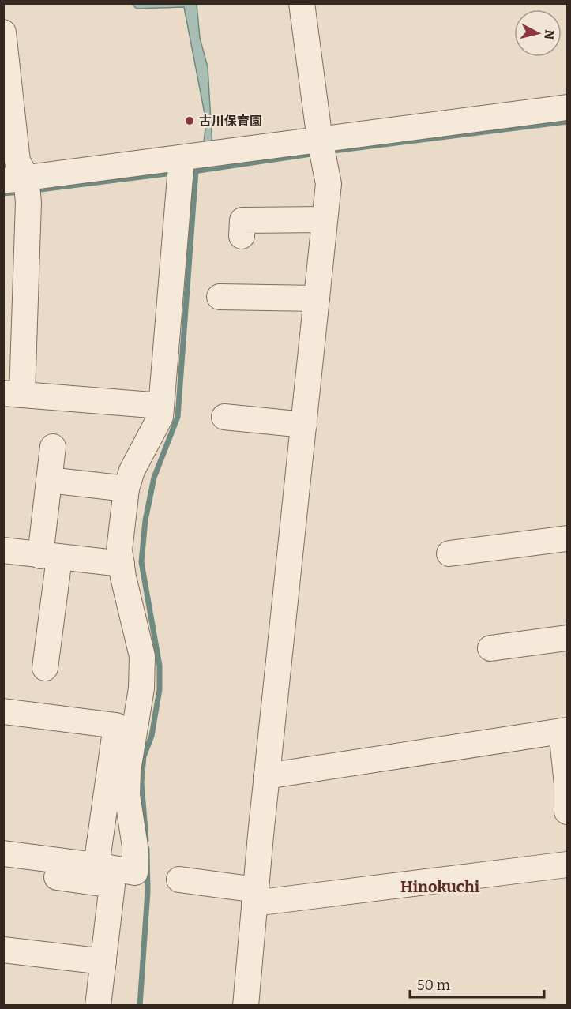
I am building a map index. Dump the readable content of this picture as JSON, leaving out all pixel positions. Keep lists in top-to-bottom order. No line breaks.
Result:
{"districts":["Hinokuchi"],"places":["古川保育園"],"scale_bar":"50 m","north":"right"}
